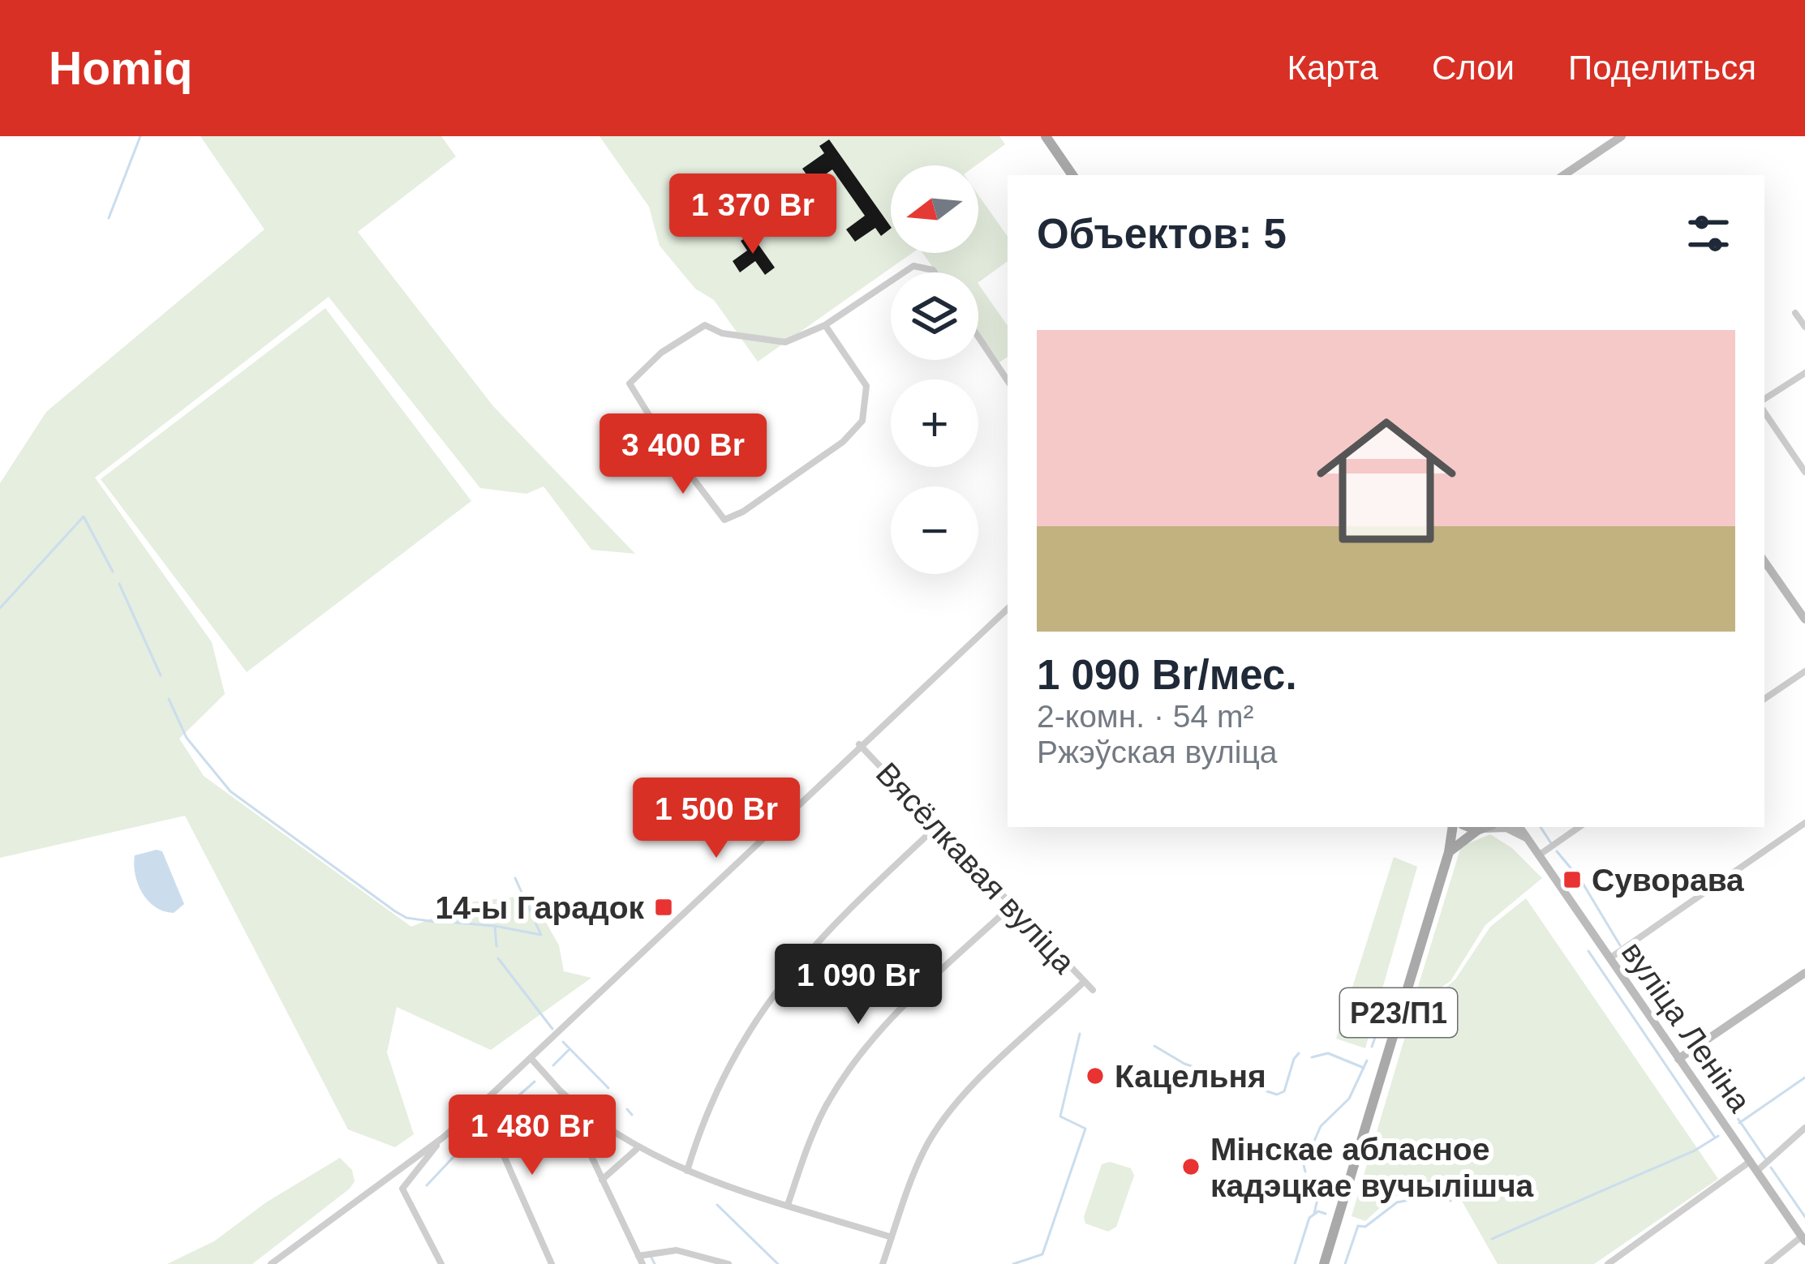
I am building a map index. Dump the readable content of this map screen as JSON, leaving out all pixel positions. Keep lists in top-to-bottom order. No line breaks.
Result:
{"streets":{"main road":["Р23/П1","вуліца Леніна"],"street":["Вясёлкавая вуліца"]},"places":{"transit":["Суворава","14-ы Гарадок"],"other":["Кацельня","Мінскае абласное кадэцкае вучылішча"]},"north":"left","page":{"header":"Homiq","nav":["Карта","Слои","Поделиться"],"map_buttons":["+","−"],"price":["1 370 Br","3 400 Br","1 500 Br","1 090 Br","1 480 Br"],"heading":"Объектов: 5","list":[{"name":"1 090 Br/мес.","note":"2-комн. · 54 m² · Ржэўская вуліца"}]}}
